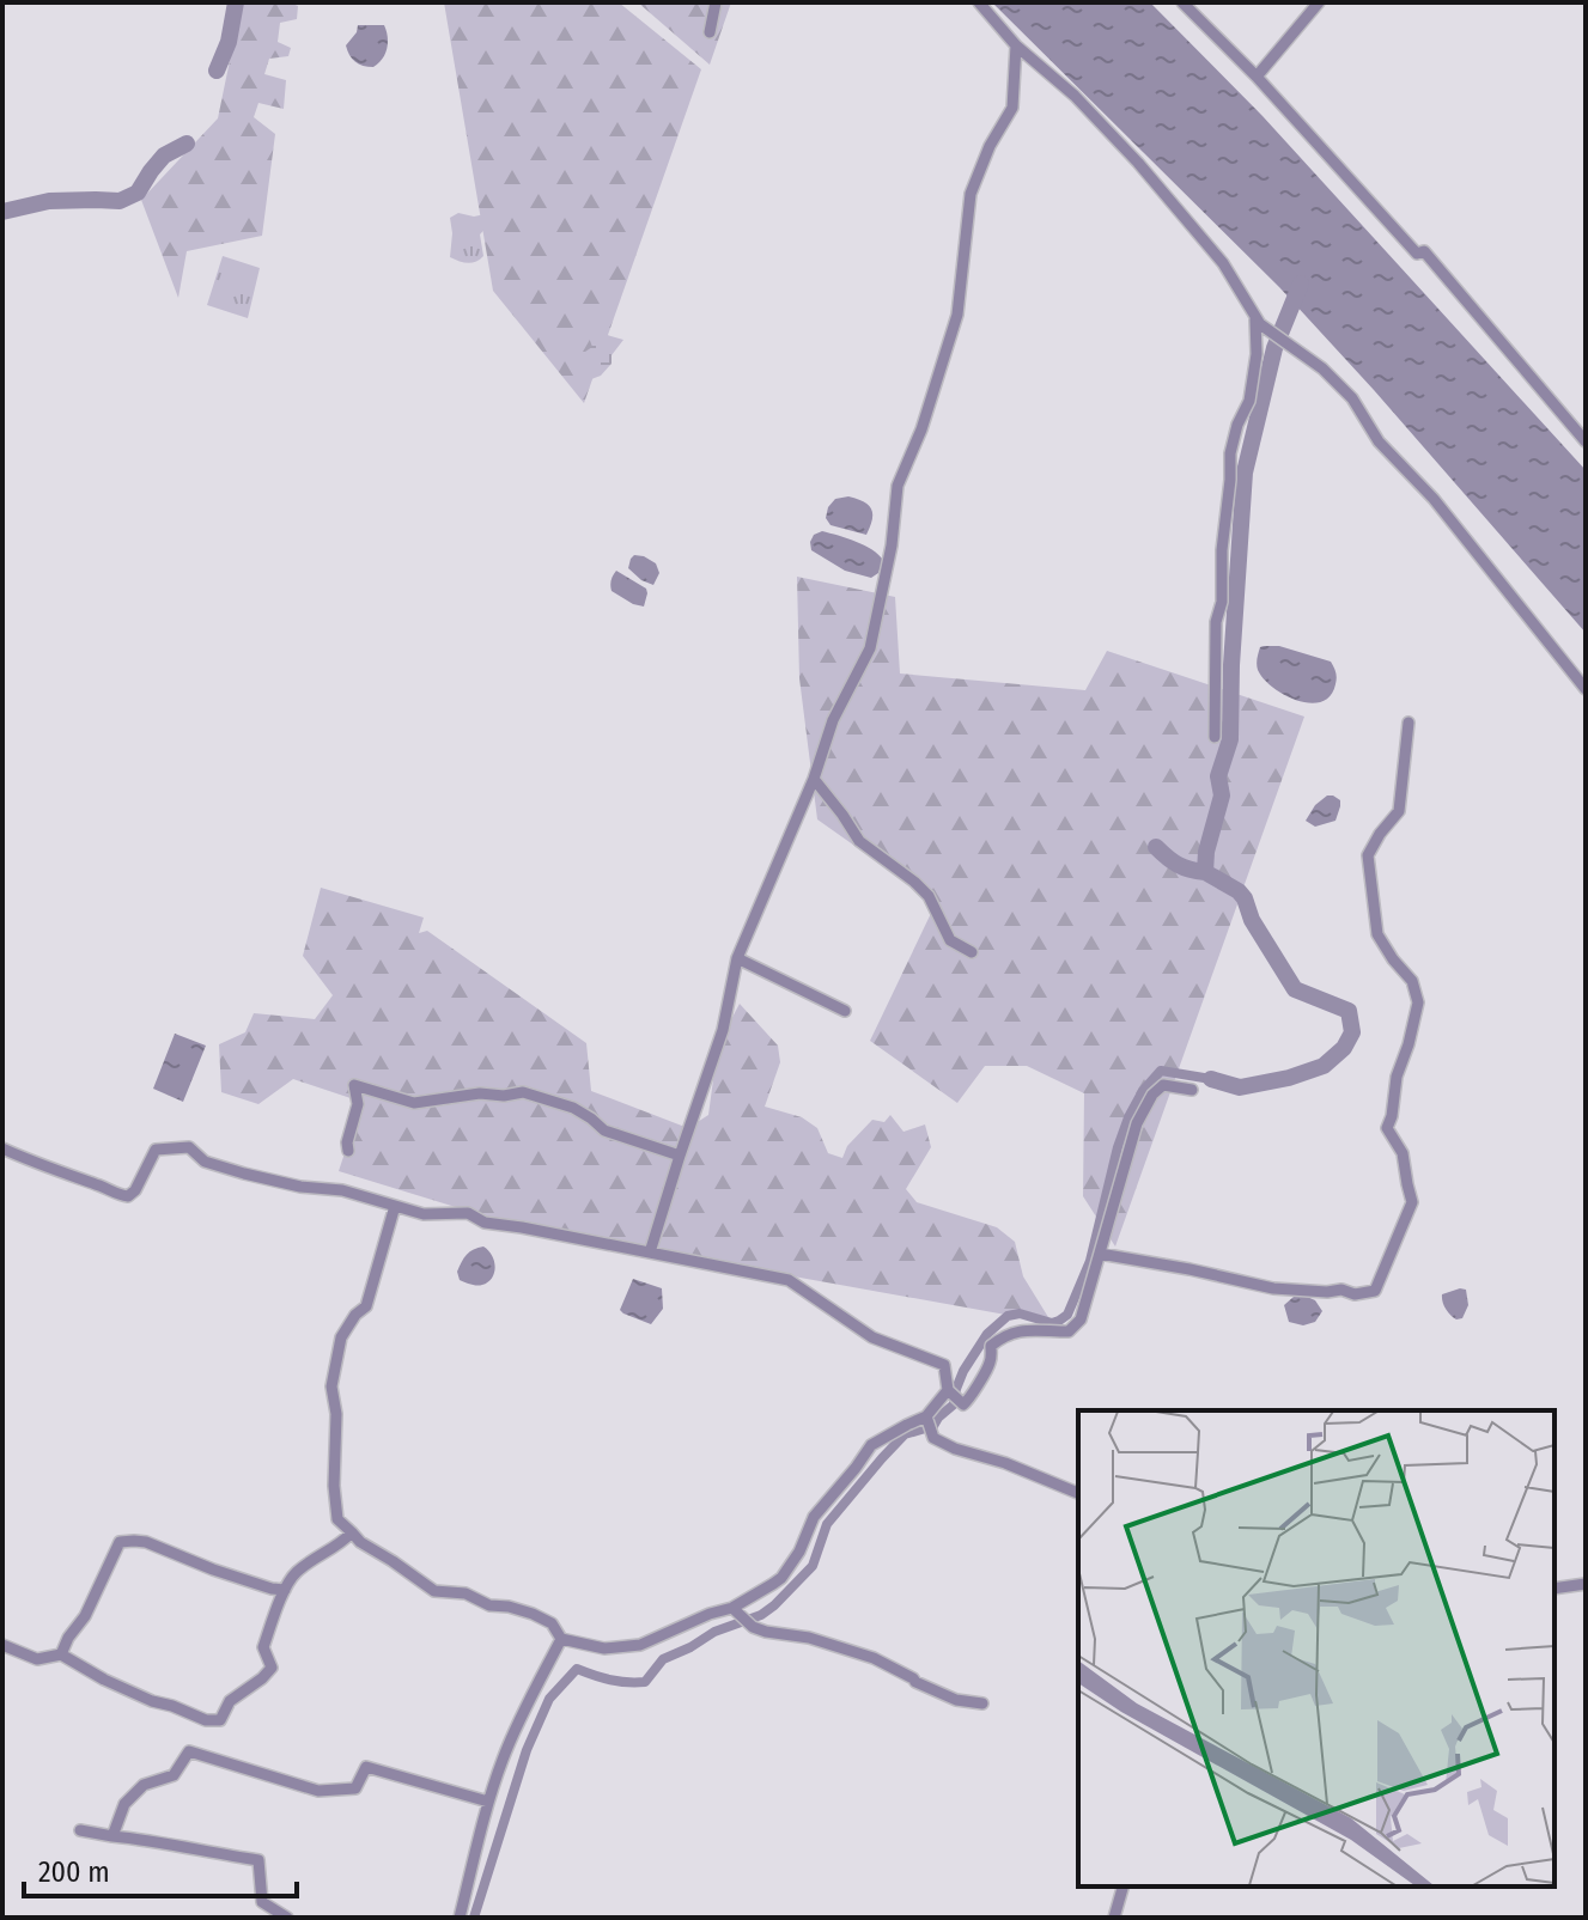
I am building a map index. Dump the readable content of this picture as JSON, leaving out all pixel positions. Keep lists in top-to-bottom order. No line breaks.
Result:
{"scale_bar":"200 m"}
